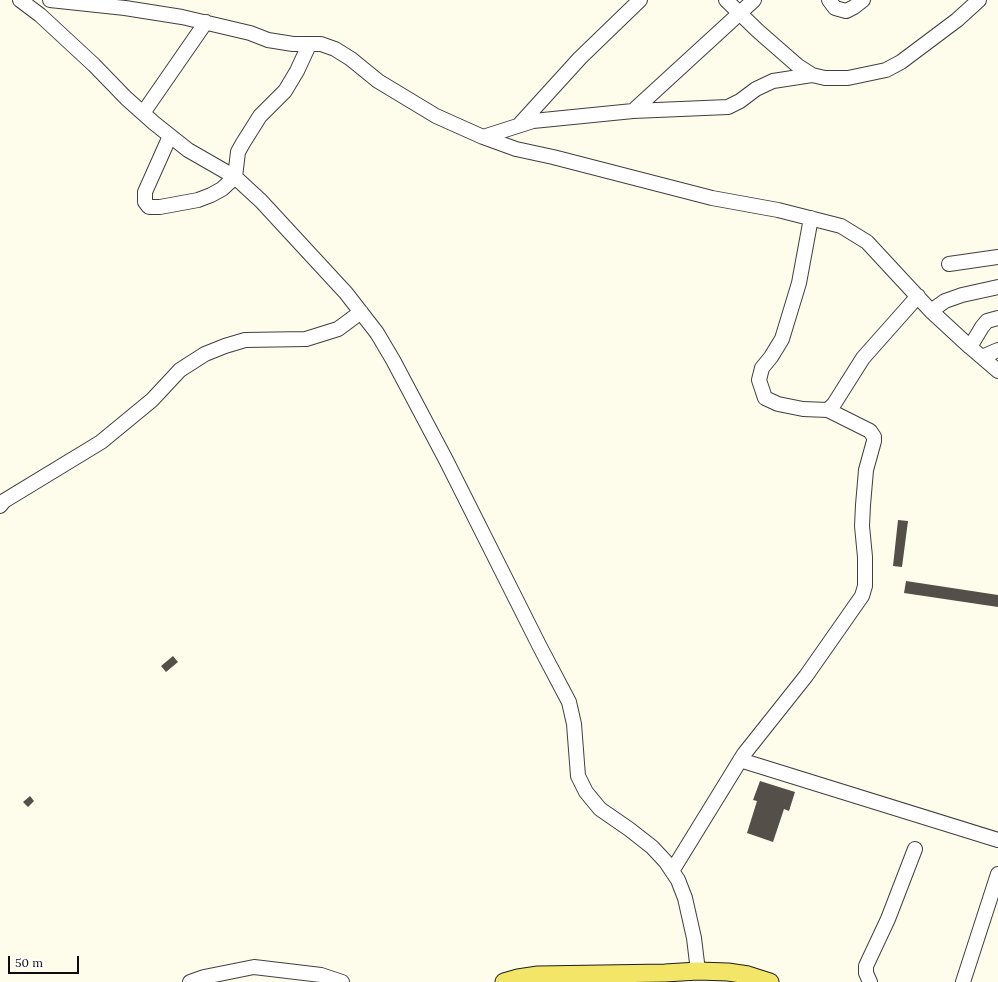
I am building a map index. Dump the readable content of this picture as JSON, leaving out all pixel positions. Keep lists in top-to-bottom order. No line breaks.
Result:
{"scale_bar":"50 m"}
